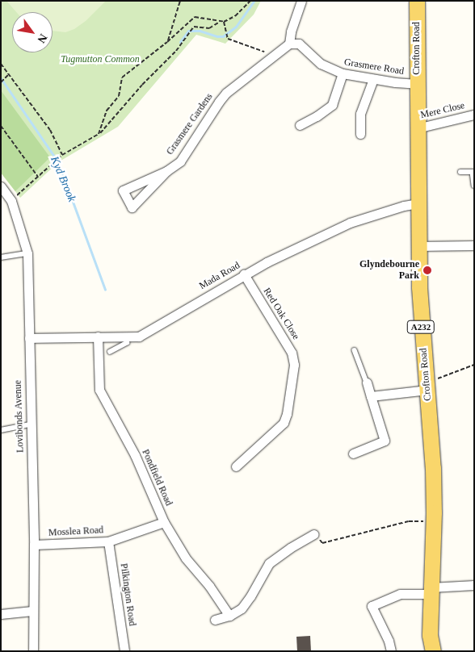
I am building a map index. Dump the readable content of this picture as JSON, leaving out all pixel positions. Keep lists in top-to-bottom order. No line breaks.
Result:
{"streets":{"main road":["Crofton Road","A232"],"street":["Grasmere Road","Mere Close","Grasmere Gardens","Mada Road","Red Oak Close","Lovibonds Avenue","Pondfield Road","Mosslea Road","Pilkington Road"]},"crossings":[["Crofton Road","Grasmere Road"],["Crofton Road","Mere Close"],["Crofton Road","Mada Road"],["Grasmere Road","Grasmere Gardens"],["Mada Road","Red Oak Close"],["Mada Road","Lovibonds Avenue"],["Mada Road","Pondfield Road"],["Lovibonds Avenue","Mosslea Road"],["Pondfield Road","Mosslea Road"],["Mosslea Road","Pilkington Road"]],"water":["Kyd Brook"],"parks":["Tugmutton Common"],"places":["Glyndebourne Park"],"north":"bottom right"}
